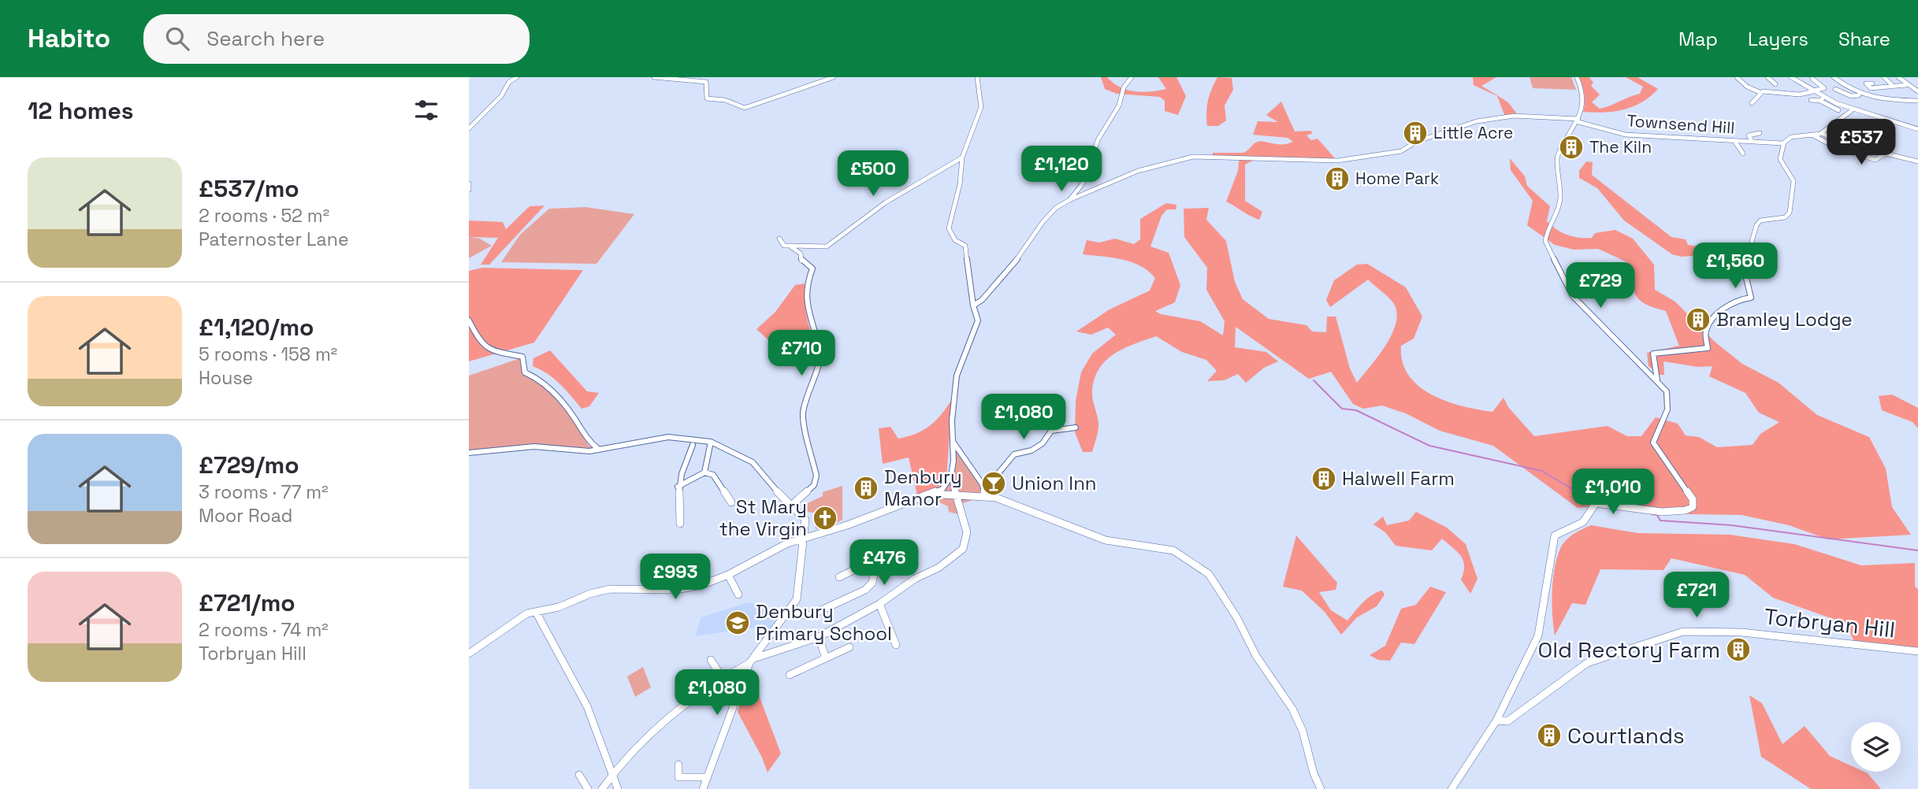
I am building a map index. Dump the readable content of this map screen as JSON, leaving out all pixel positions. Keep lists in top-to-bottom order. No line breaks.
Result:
{"streets":{"street":["Townsend Hill","Torbryan Hill"]},"places":{"building":["Little Acre","The Kiln","Home Park","Bramley Lodge","Halwell Farm","Denbury Manor","Old Rectory Farm","Courtlands"],"bar":["Union Inn"],"church":["St Mary the Virgin"],"school or university":["Denbury Primary School"]},"page":{"header":"Habito","search":"Search here","nav":["Map","Layers","Share"],"heading":"12 homes","price":["£537","£1,120","£500","£1,560","£729","£710","£1,080","£1,010","£476","£993","£721","£1,080"],"list":[{"name":"£537/mo","note":"2 rooms · 52 m² · Paternoster Lane"},{"name":"£1,120/mo","note":"5 rooms · 158 m² · House"},{"name":"£729/mo","note":"3 rooms · 77 m² · Moor Road"},{"name":"£721/mo","note":"2 rooms · 74 m² · Torbryan Hill"}]}}
